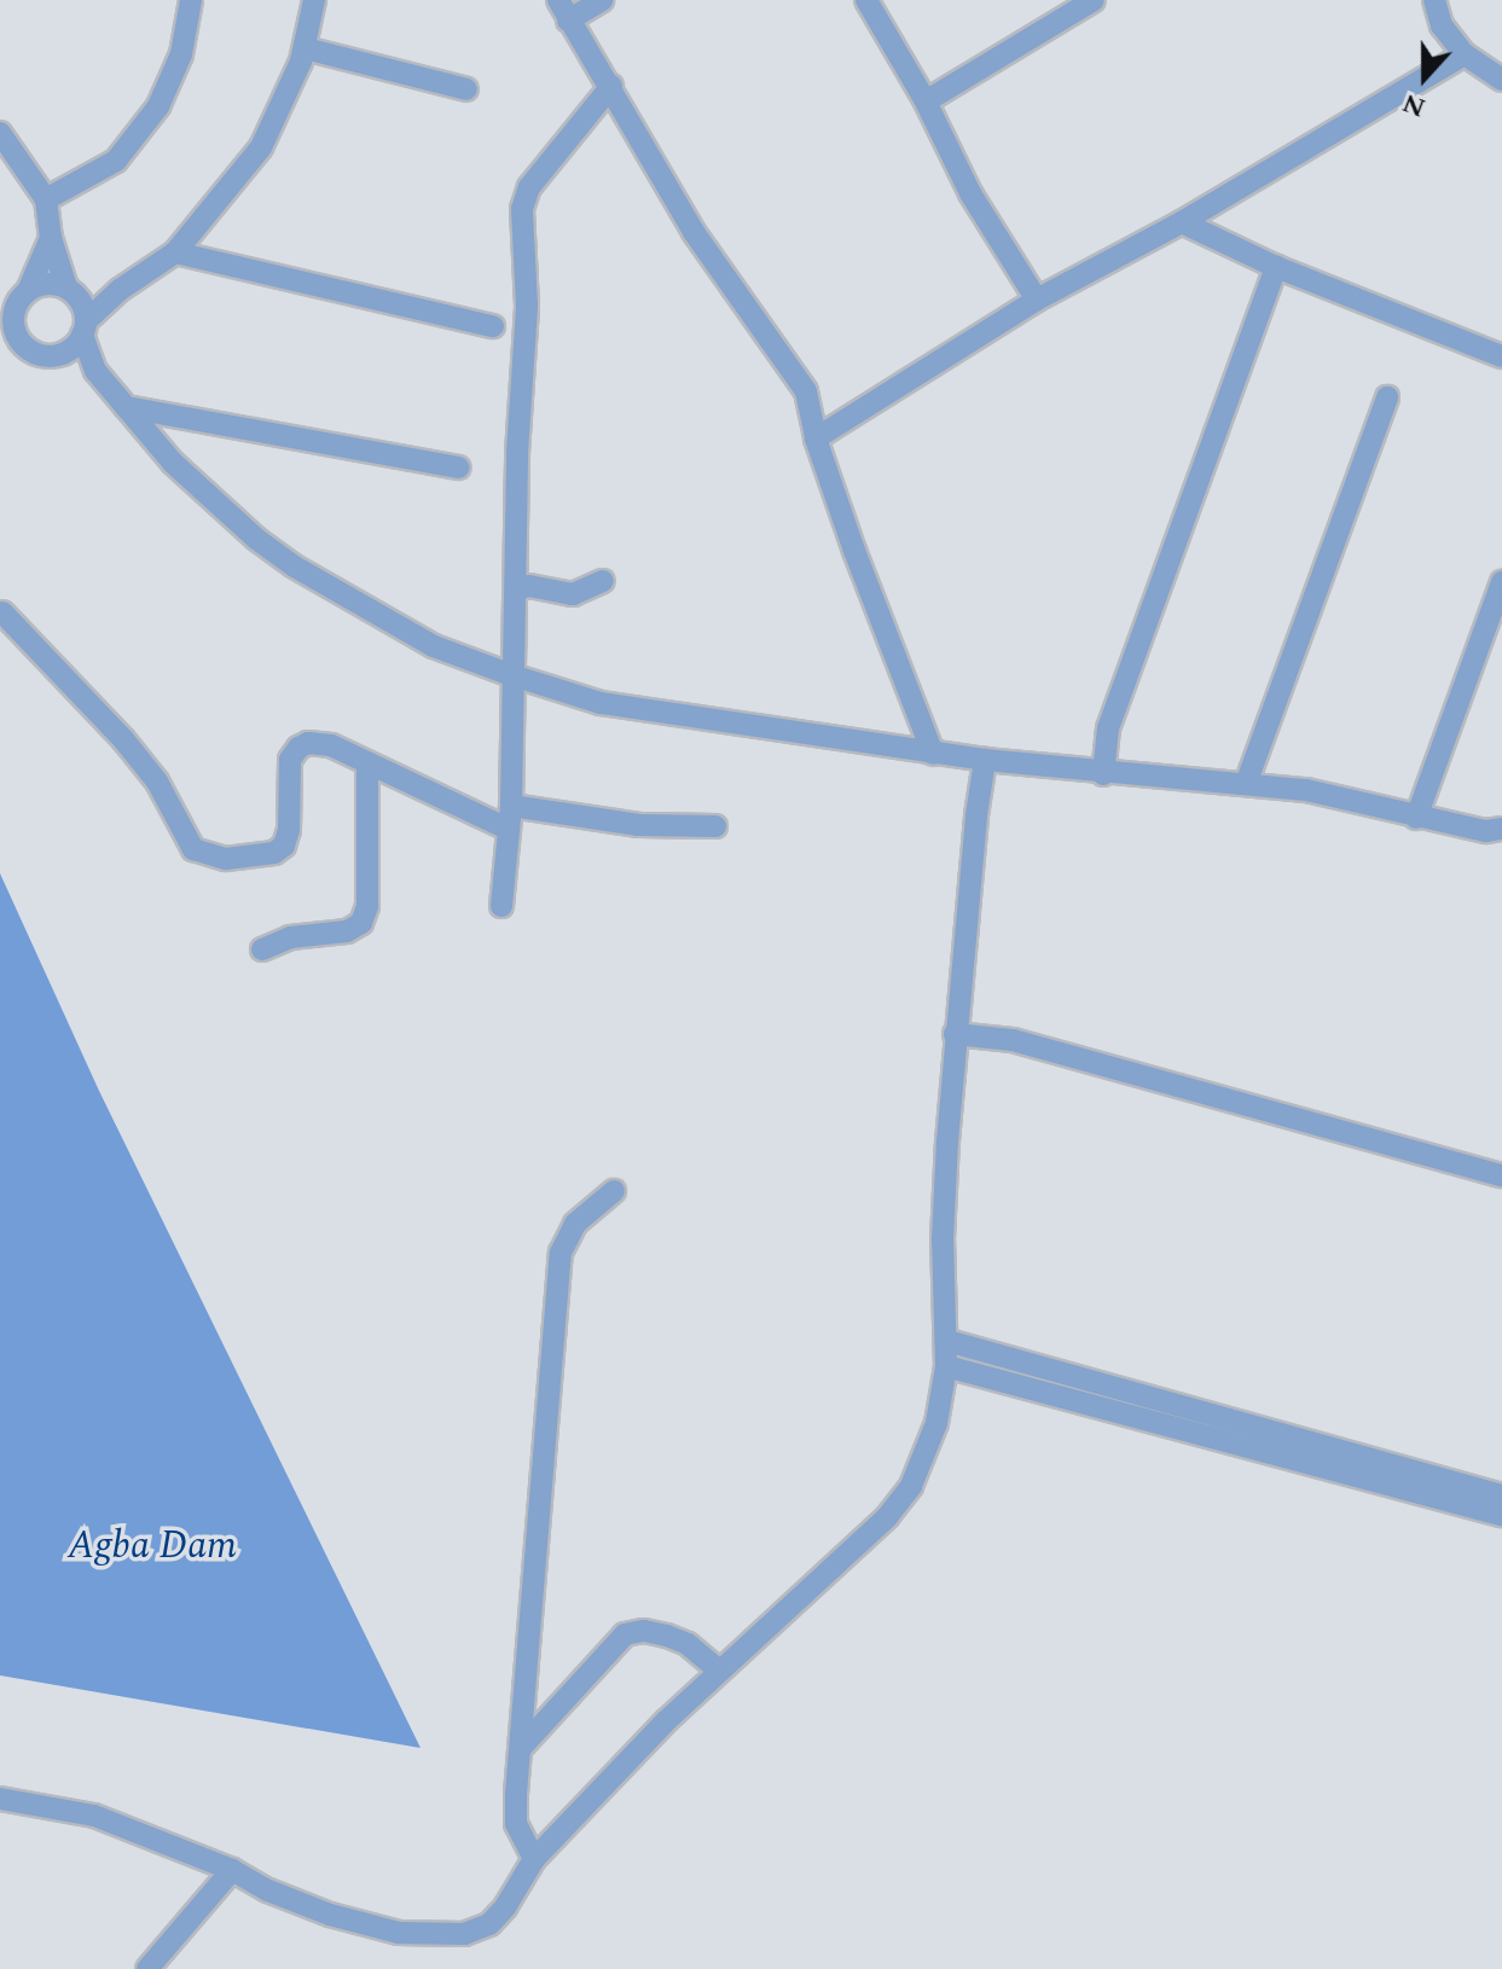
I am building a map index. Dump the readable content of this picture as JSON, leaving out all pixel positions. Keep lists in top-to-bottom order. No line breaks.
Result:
{"water":["Agba Dam"],"north":"bottom"}
